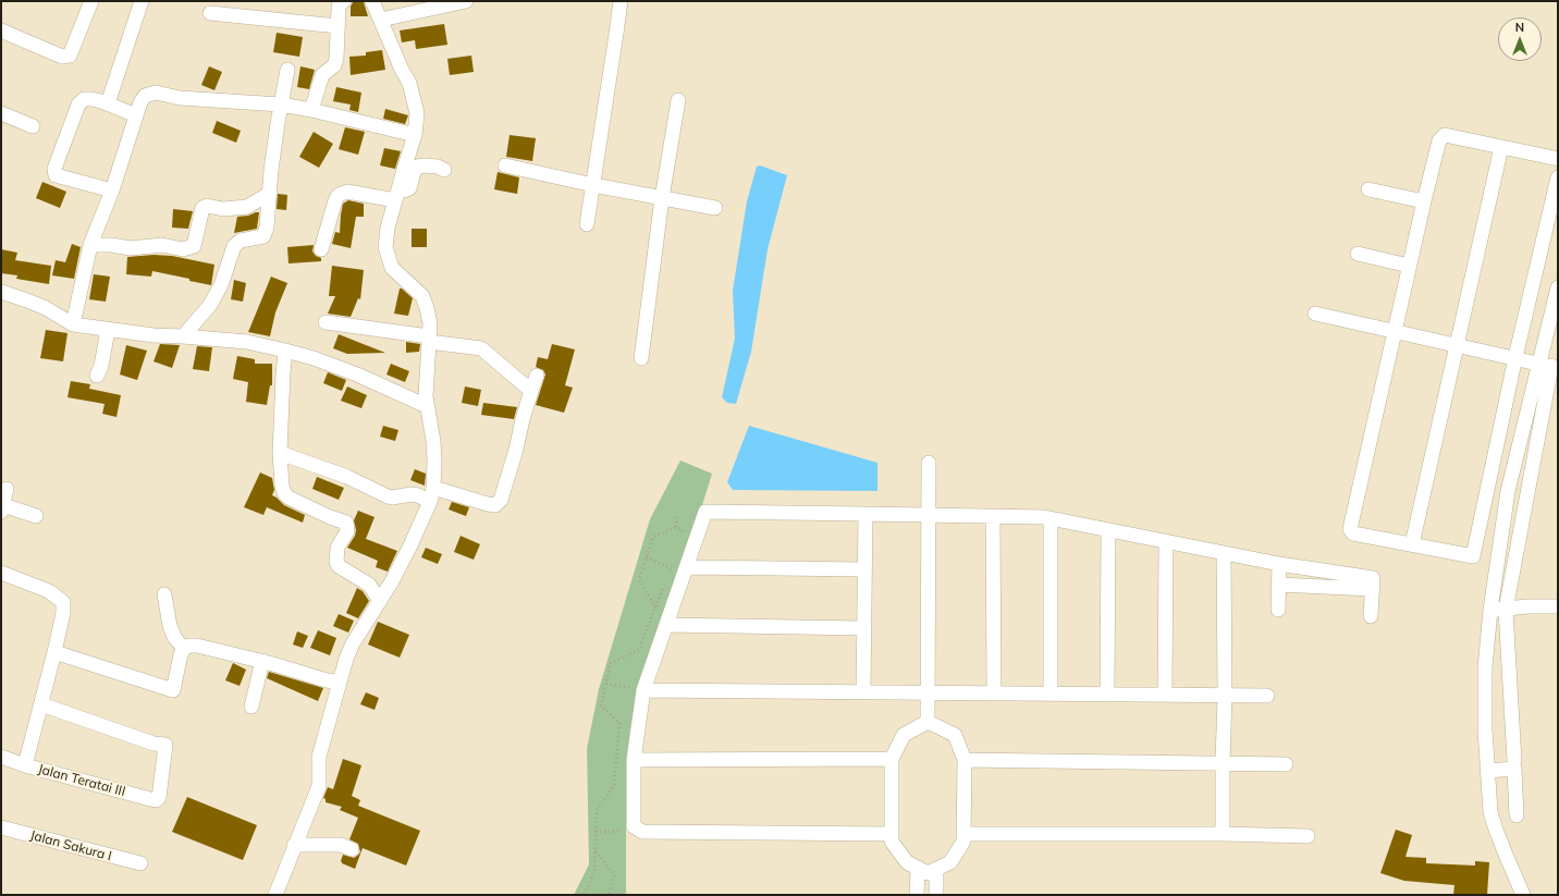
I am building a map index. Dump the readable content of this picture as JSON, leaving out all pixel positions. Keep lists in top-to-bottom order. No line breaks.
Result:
{"streets":{"street":["Jalan Teratai III","Jalan Sakura I"]},"north":"top"}
